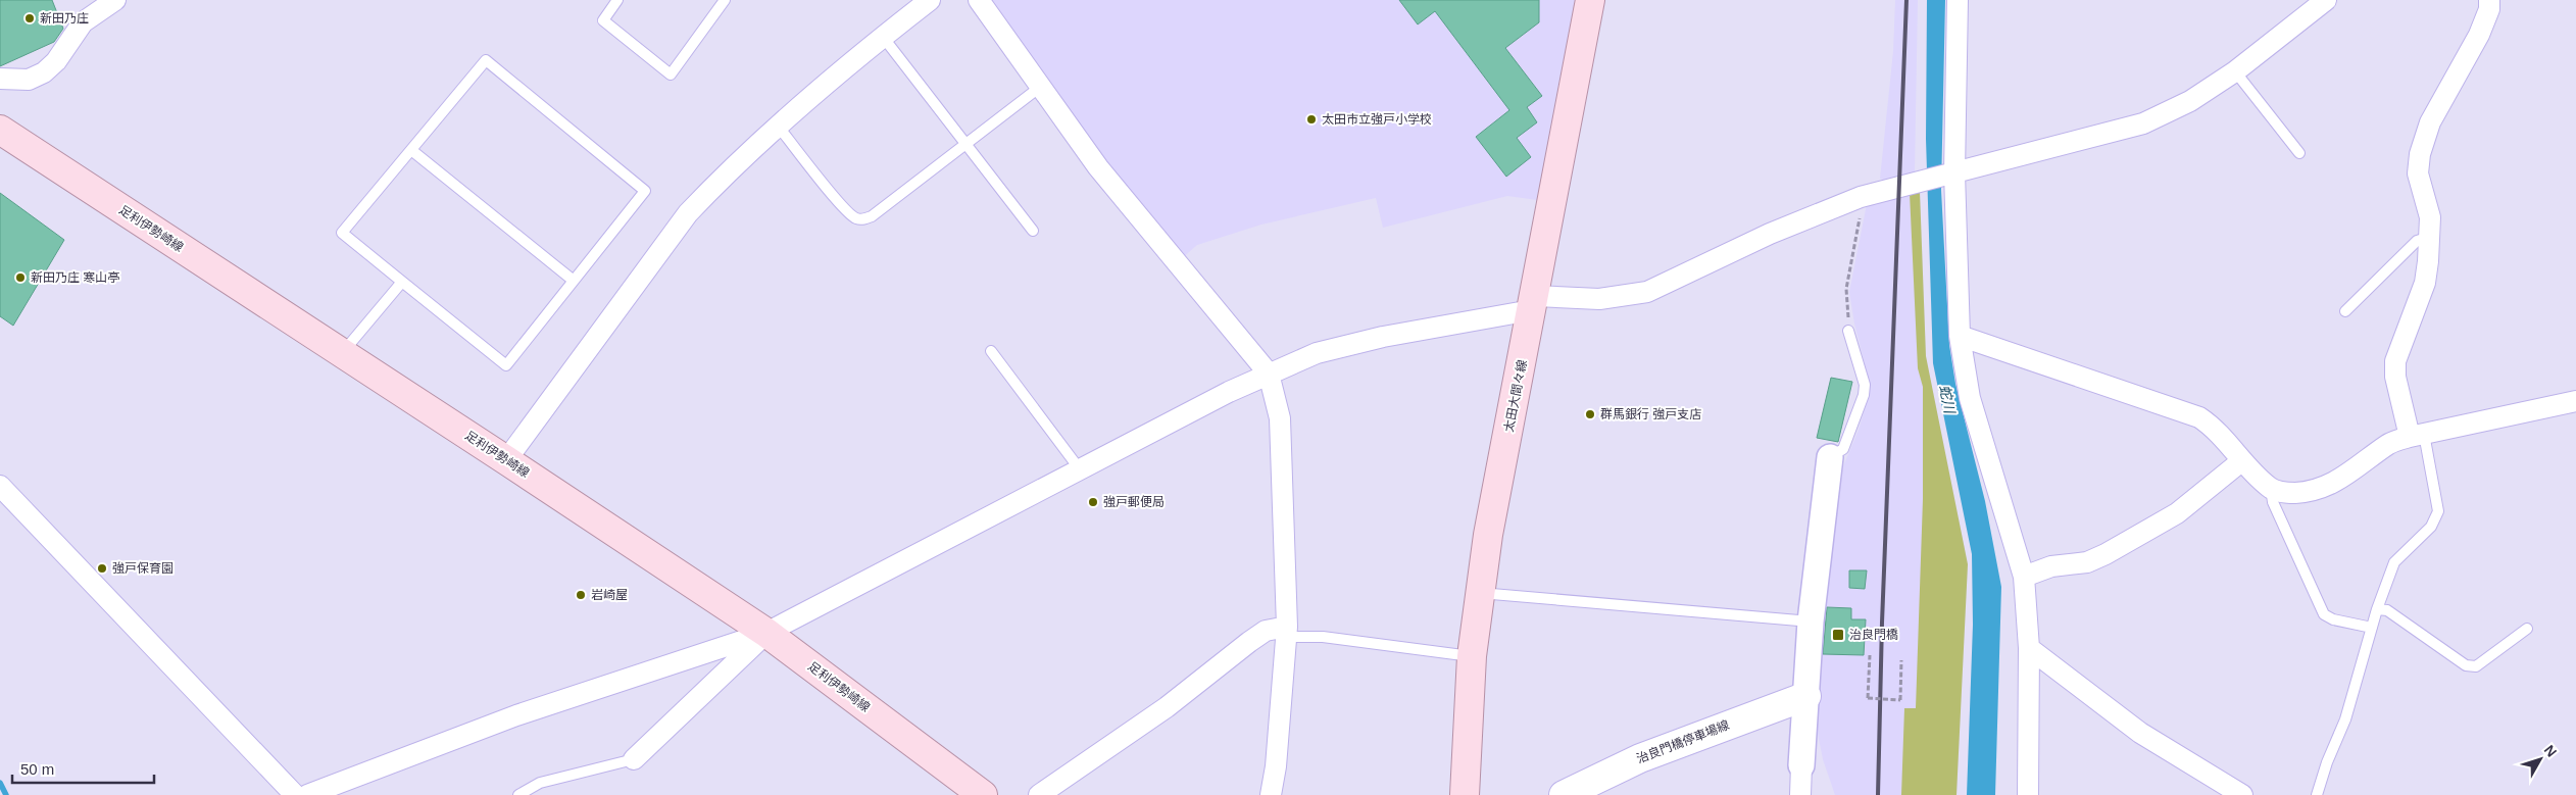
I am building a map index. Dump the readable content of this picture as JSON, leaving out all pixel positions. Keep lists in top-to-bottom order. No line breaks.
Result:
{"streets":{"main road":["足利伊勢崎線","太田大間々線","治良門橋停車場線"]},"water":["蛇川"],"places":{"other":["新田乃庄","太田市立強戸小学校","新田乃庄 寒山亭","群馬銀行 強戸支店","強戸郵便局","強戸保育園","岩崎屋"],"transit":["治良門橋"]},"scale_bar":"50 m","north":"top right"}
